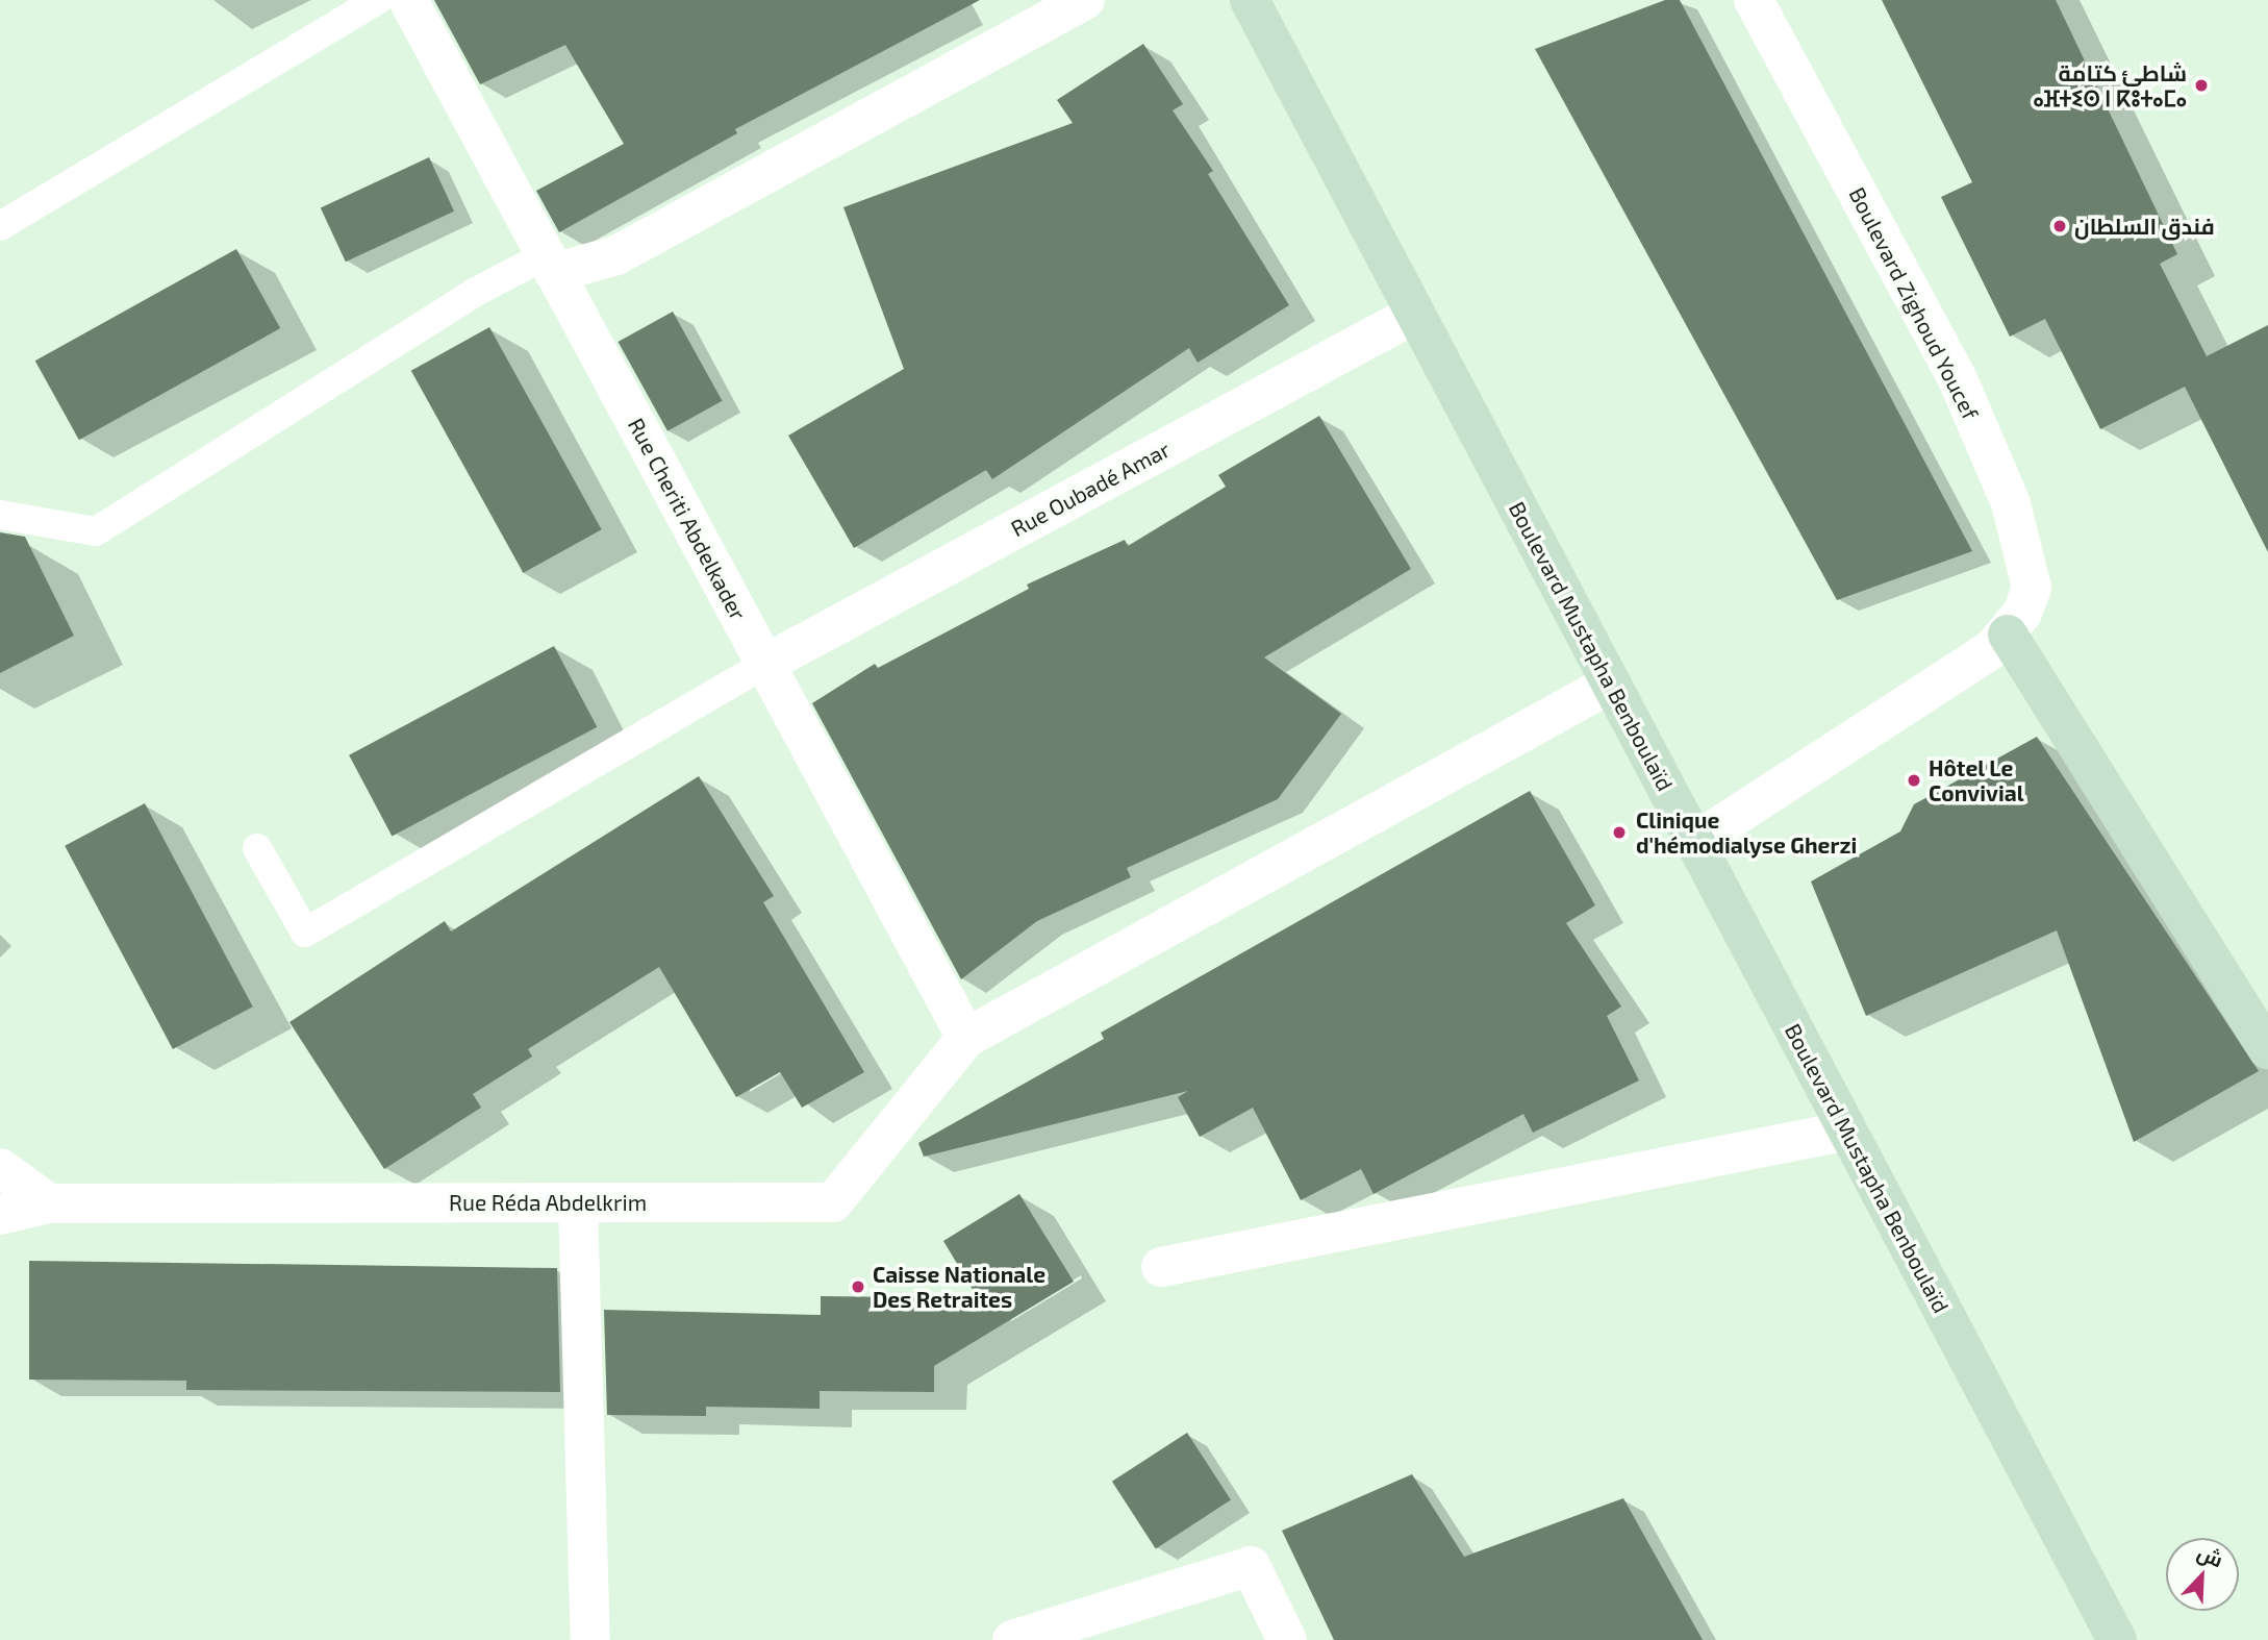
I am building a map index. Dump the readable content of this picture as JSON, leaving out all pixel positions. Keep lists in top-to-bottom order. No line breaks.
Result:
{"streets":{"main road":["Boulevard Mustapha Benboulaïd"],"street":["Boulevard Zighoud Youcef","Rue Oubadé Amar","Rue Cheriti Abdelkader","Rue Réda Abdelkrim"]},"crossings":[["Boulevard Zighoud Youcef","Boulevard Mustapha Benboulaïd"],["Rue Oubadé Amar","Rue Cheriti Abdelkader"],["Rue Oubadé Amar","Boulevard Mustapha Benboulaïd"],["Rue Cheriti Abdelkader","Rue Réda Abdelkrim"]],"places":["شاطئ كتامة ⴰⴼⵜⵉⵙ ⵏ ⴽⵓⵜⴰⵎⴰ","فندق السلطان","Hôtel Le Convivial","Clinique d'hémodialyse Gherzi","Caisse Nationale Des Retraites"],"north":"top right"}
